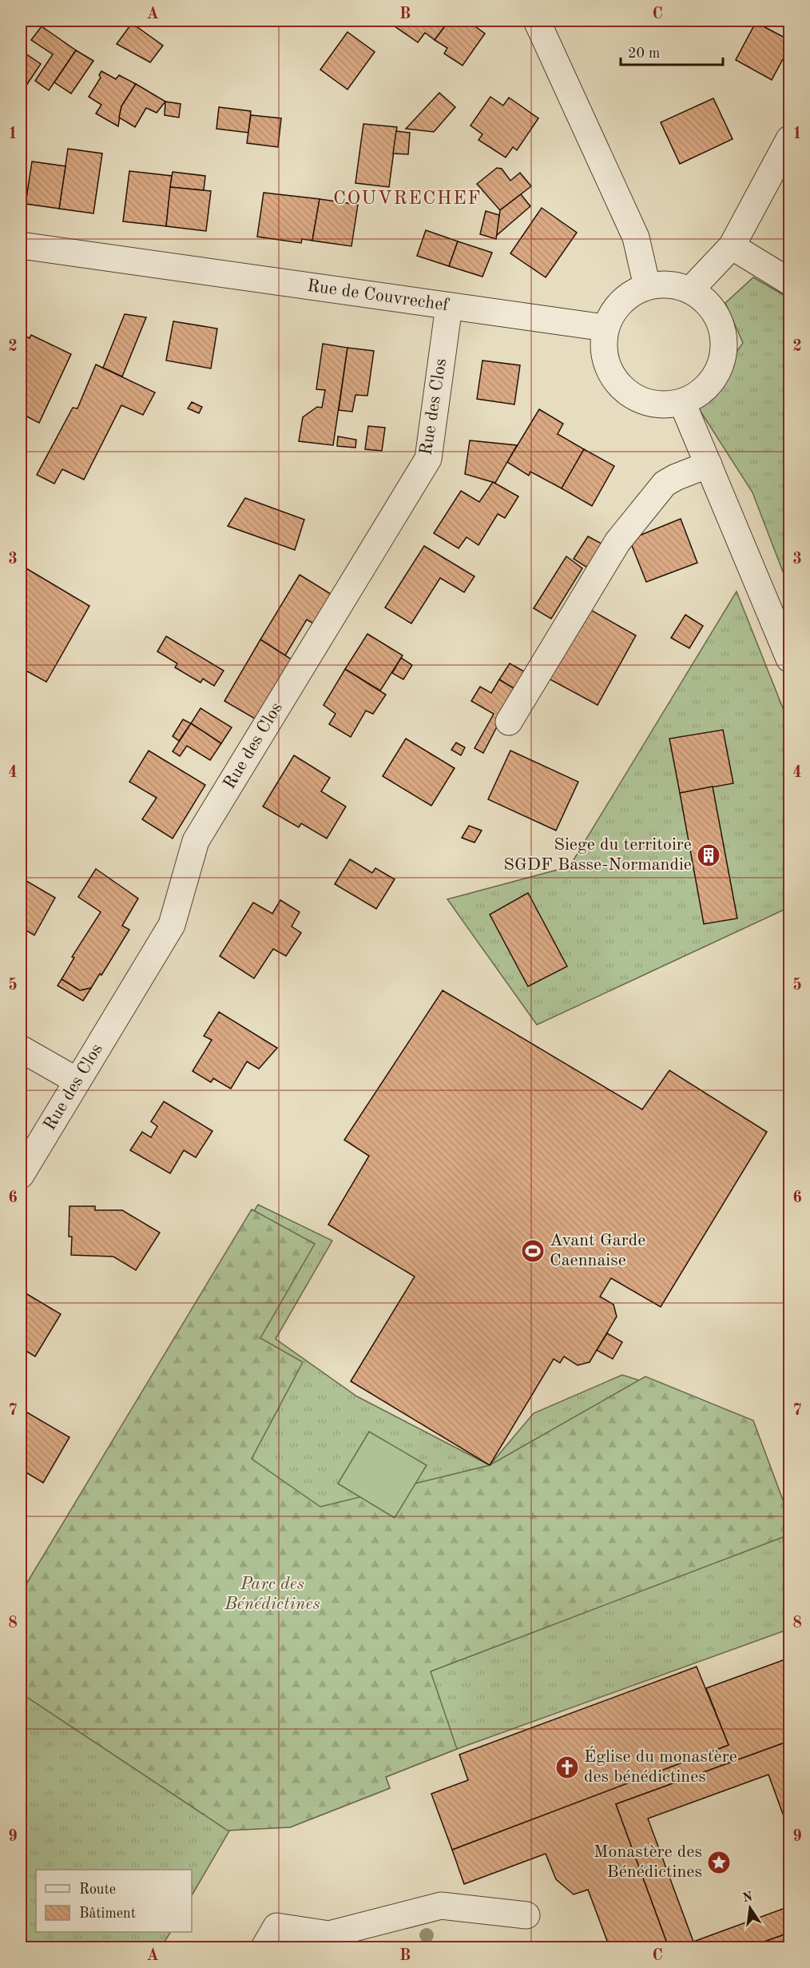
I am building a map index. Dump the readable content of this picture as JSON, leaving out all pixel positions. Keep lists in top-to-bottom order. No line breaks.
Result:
{"streets":{"street":["Rue de Couvrechef","Rue des Clos"]},"crossings":[["Rue de Couvrechef","Rue des Clos"]],"districts":["COUVRECHEF"],"parks":["Parc des Bénédictines"],"places":{"building":["Siege du territoire SGDF Basse-Normandie"],"sports":["Avant Garde Caennaise"],"church":["Église du monastère des bénédictines"],"place":["Monastère des Bénédictines"]},"legend":["Route","Bâtiment"],"scale_bar":"20 m","north":"top","grid":{"columns":["A","B","C"],"rows":["1","2","3","4","5","6","7","8","9"]}}
